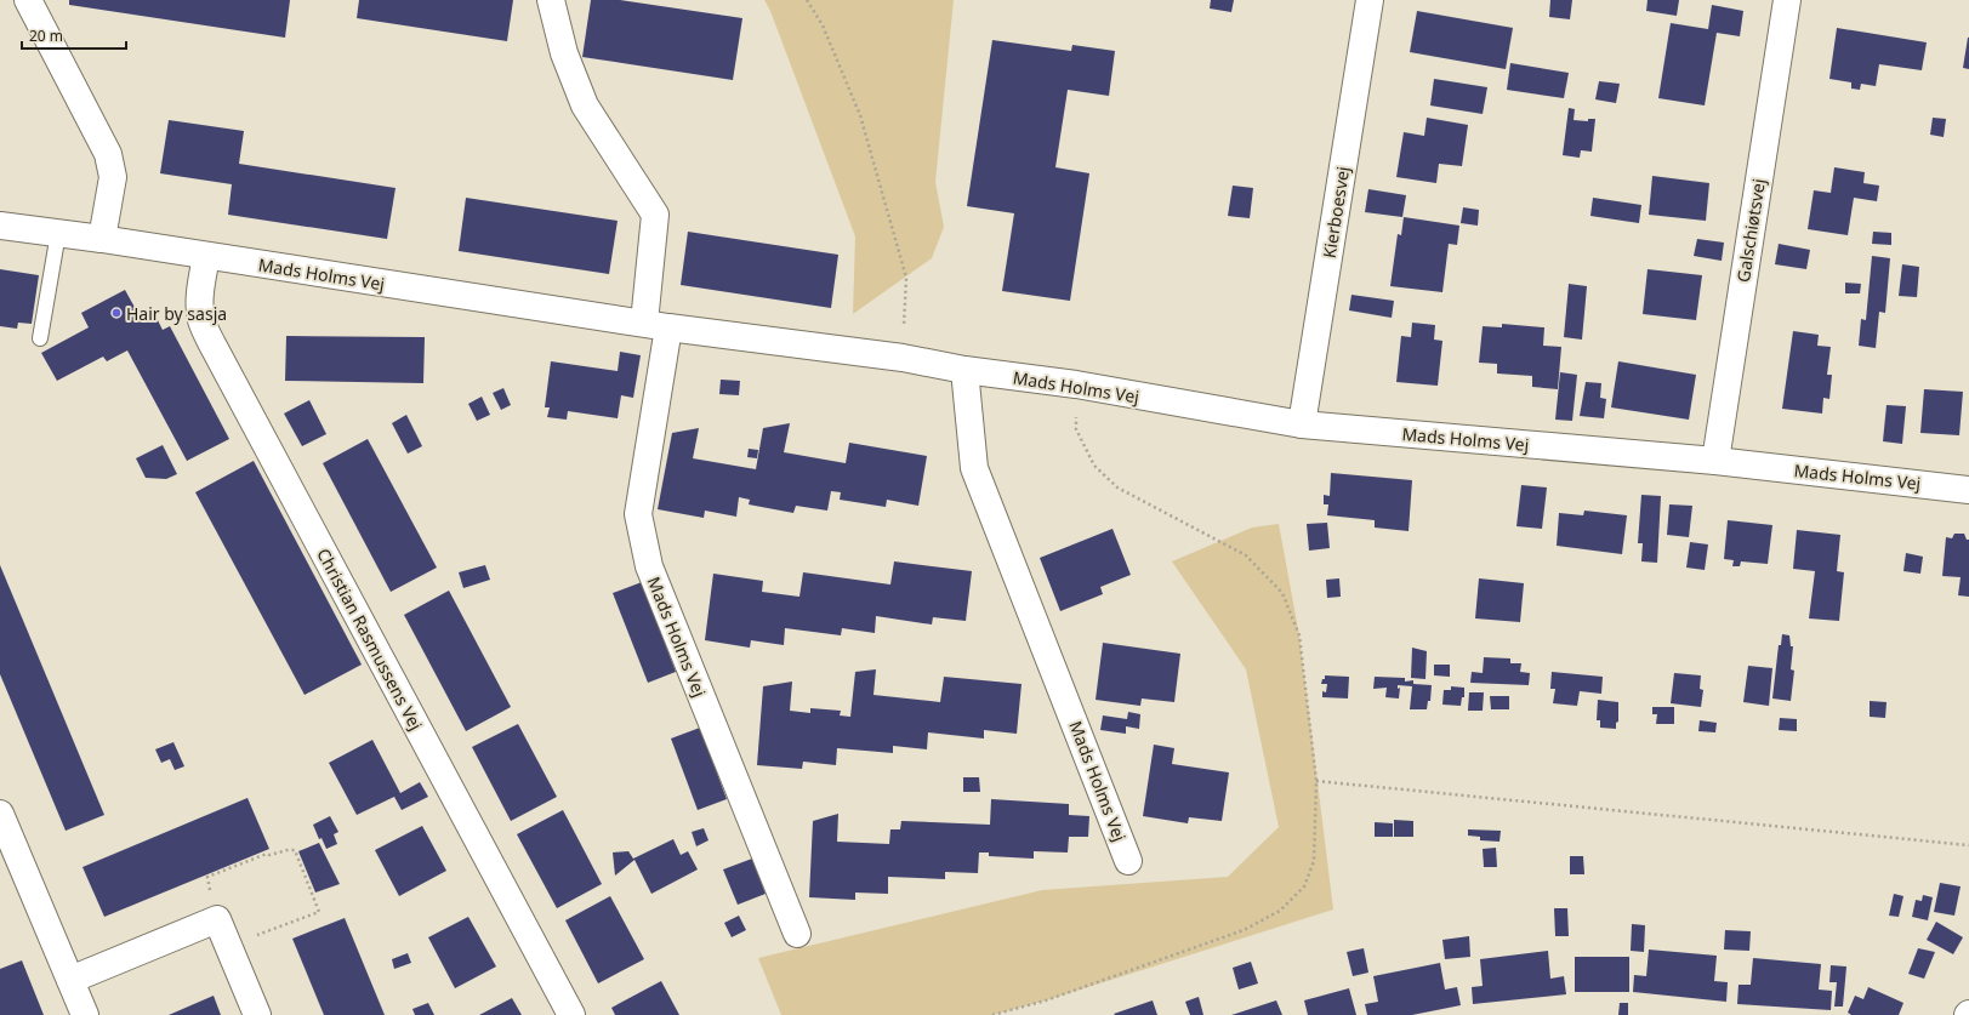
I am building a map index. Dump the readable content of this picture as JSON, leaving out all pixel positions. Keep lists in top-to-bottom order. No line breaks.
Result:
{"streets":{"street":["Kierboesvej","Galschiøtsvej","Mads Holms Vej","Christian Rasmussens Vej"]},"crossings":[["Kierboesvej","Mads Holms Vej"],["Galschiøtsvej","Mads Holms Vej"],["Mads Holms Vej","Christian Rasmussens Vej"]],"places":["Hair by sasja"],"scale_bar":"20 m"}
